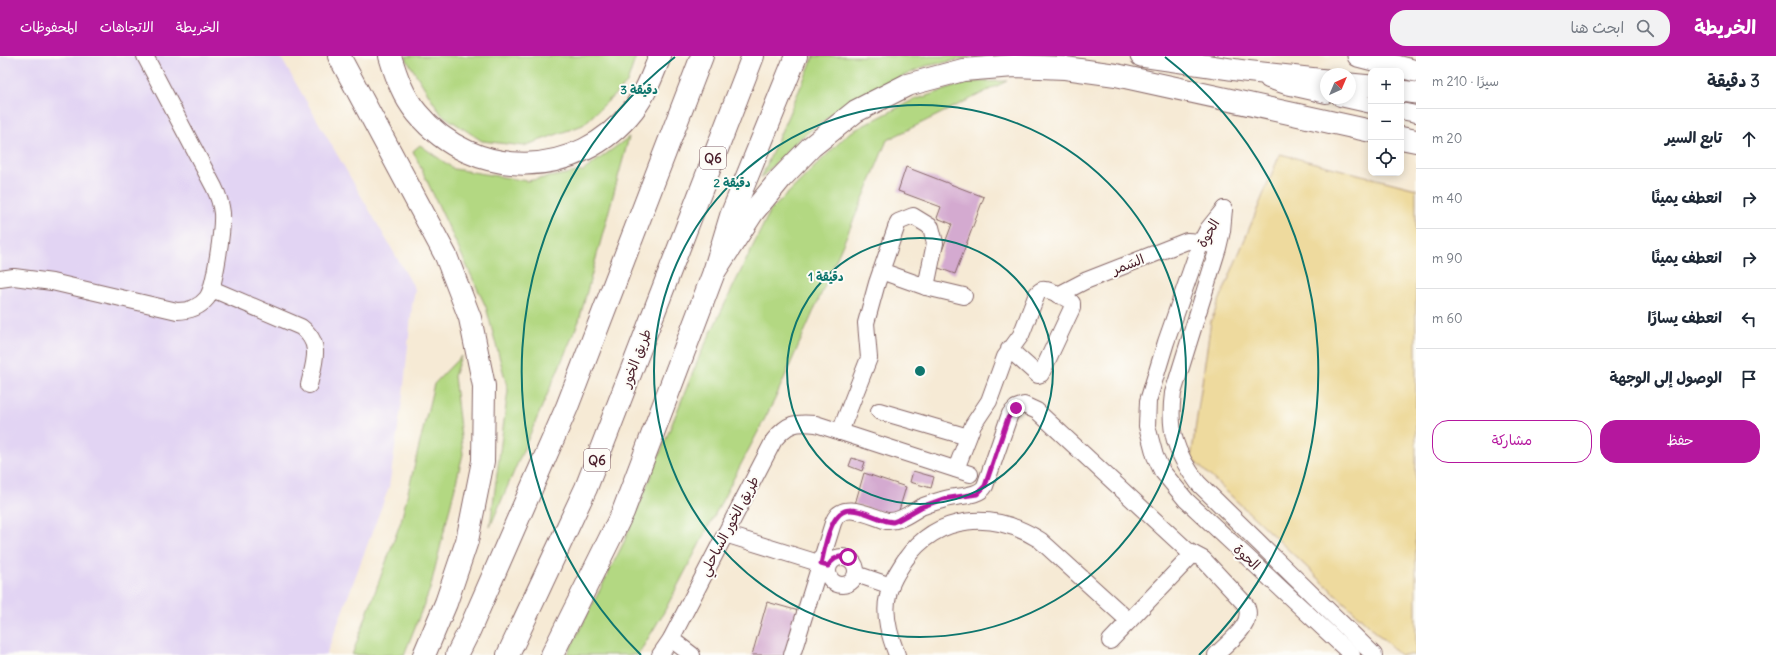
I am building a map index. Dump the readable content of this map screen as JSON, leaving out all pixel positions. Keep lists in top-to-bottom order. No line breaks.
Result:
{"streets":{"highway":["Q6","طريق الخور"],"street":["الحوة","السَمر","طريق الخور الساحلي"]},"crossings":[["الحوة","السَمر"]],"north":"top right","page":{"header":"الخريطة","search":"ابحث هنا","nav":["الخريطة","الاتجاهات","المحفوظات"],"heading":["3 دقيقة","سيرًا · 210 m"],"map_buttons":["+","−"],"list":[["تابع السير","20 m"],["انعطف يمينًا","40 m"],["انعطف يمينًا","90 m"],["انعطف يسارًا","60 m"],"الوصول إلى الوجهة"],"buttons":["حفظ","مشاركة"]},"rings":["3 دقيقة","2 دقيقة","1 دقيقة"]}
